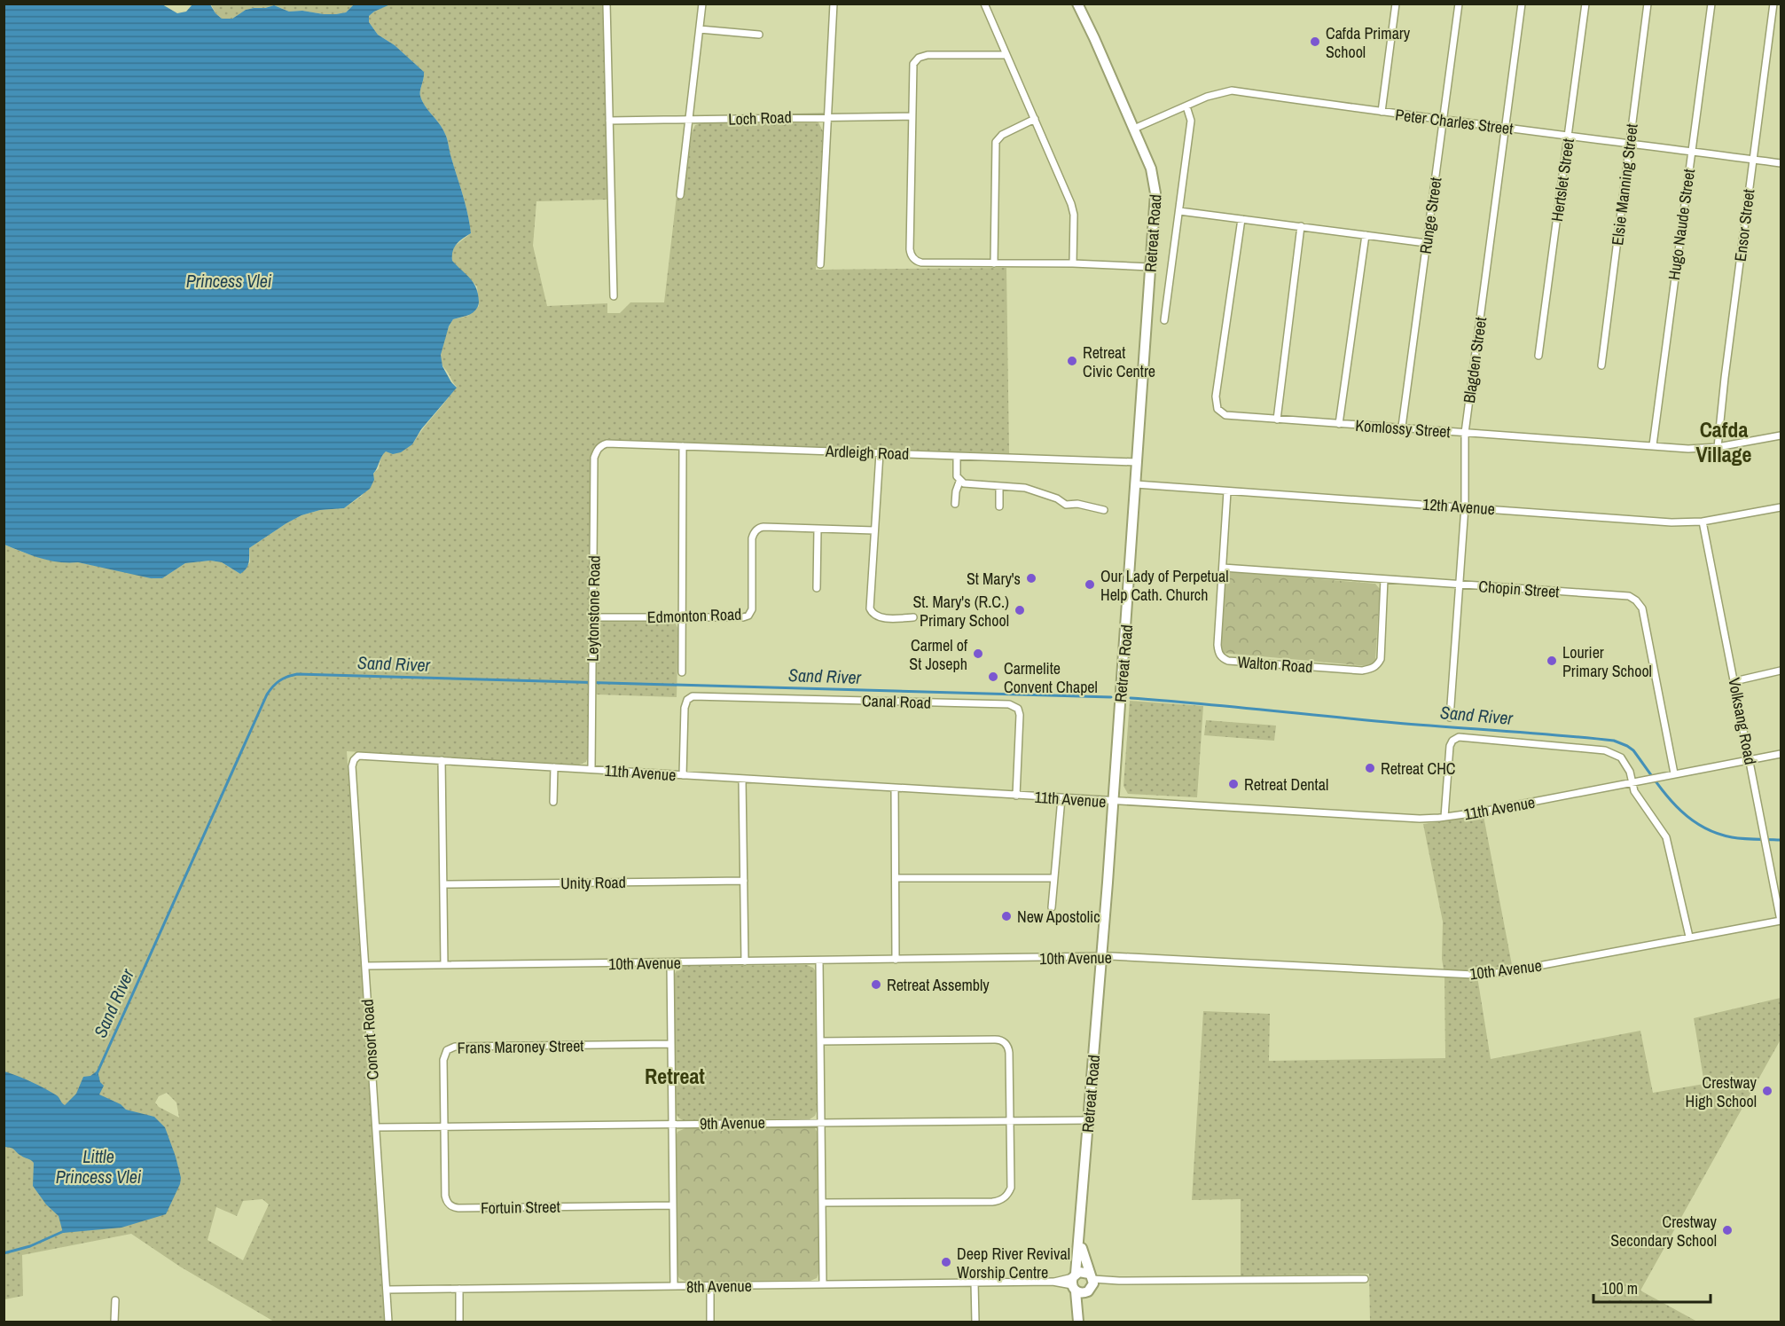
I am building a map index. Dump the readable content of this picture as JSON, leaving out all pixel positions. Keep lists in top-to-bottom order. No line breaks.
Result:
{"streets":{"main road":["Retreat Road"],"street":["Loch Road","Peter Charles Street","Hertslet Street","Elsie Manning Street","Runge Street","Hugo Naude Street","Ensor Street","Blagden Street","Komlossy Street","Ardleigh Road","12th Avenue","Chopin Street","Leytonstone Road","Edmonton Road","Walton Road","Canal Road","Volksang Road","11th Avenue","Unity Road","10th Avenue","Consort Road","Frans Maroney Street","9th Avenue","Fortuin Street","8th Avenue"]},"crossings":[["Peter Charles Street","Hertslet Street"],["Peter Charles Street","Elsie Manning Street"],["Peter Charles Street","Runge Street"],["Peter Charles Street","Hugo Naude Street"],["Peter Charles Street","Ensor Street"],["Peter Charles Street","Retreat Road"],["Peter Charles Street","Blagden Street"],["Runge Street","Komlossy Street"],["Hugo Naude Street","Komlossy Street"],["Ensor Street","Komlossy Street"],["Retreat Road","Ardleigh Road"],["Retreat Road","12th Avenue"],["Retreat Road","11th Avenue"],["Retreat Road","10th Avenue"],["Retreat Road","9th Avenue"],["Retreat Road","8th Avenue"],["Blagden Street","Komlossy Street"],["Blagden Street","12th Avenue"],["Blagden Street","Chopin Street"],["Ardleigh Road","Leytonstone Road"],["12th Avenue","Walton Road"],["12th Avenue","Volksang Road"],["Chopin Street","Walton Road"],["Chopin Street","11th Avenue"],["Leytonstone Road","Edmonton Road"],["Leytonstone Road","11th Avenue"],["Canal Road","11th Avenue"],["Volksang Road","11th Avenue"],["Volksang Road","10th Avenue"],["11th Avenue","Consort Road"],["10th Avenue","Consort Road"],["Consort Road","9th Avenue"],["Consort Road","8th Avenue"],["Frans Maroney Street","9th Avenue"],["Frans Maroney Street","Fortuin Street"],["9th Avenue","Fortuin Street"]],"districts":["Cafda Village","Retreat"],"water":["Princess Vlei","Sand River","Little Princess Vlei"],"places":["Cafda Primary School","Retreat Civic Centre","St Mary's","Our Lady of Perpetual Help Cath. Church","St. Mary's (R.C.) Primary School","Carmel of St Joseph","Lourier Primary School","Carmelite Convent Chapel","Retreat CHC","Retreat Dental","New Apostolic","Retreat Assembly","Crestway High School","Crestway Secondary School","Deep River Revival Worship Centre"],"scale_bar":"100 m"}
